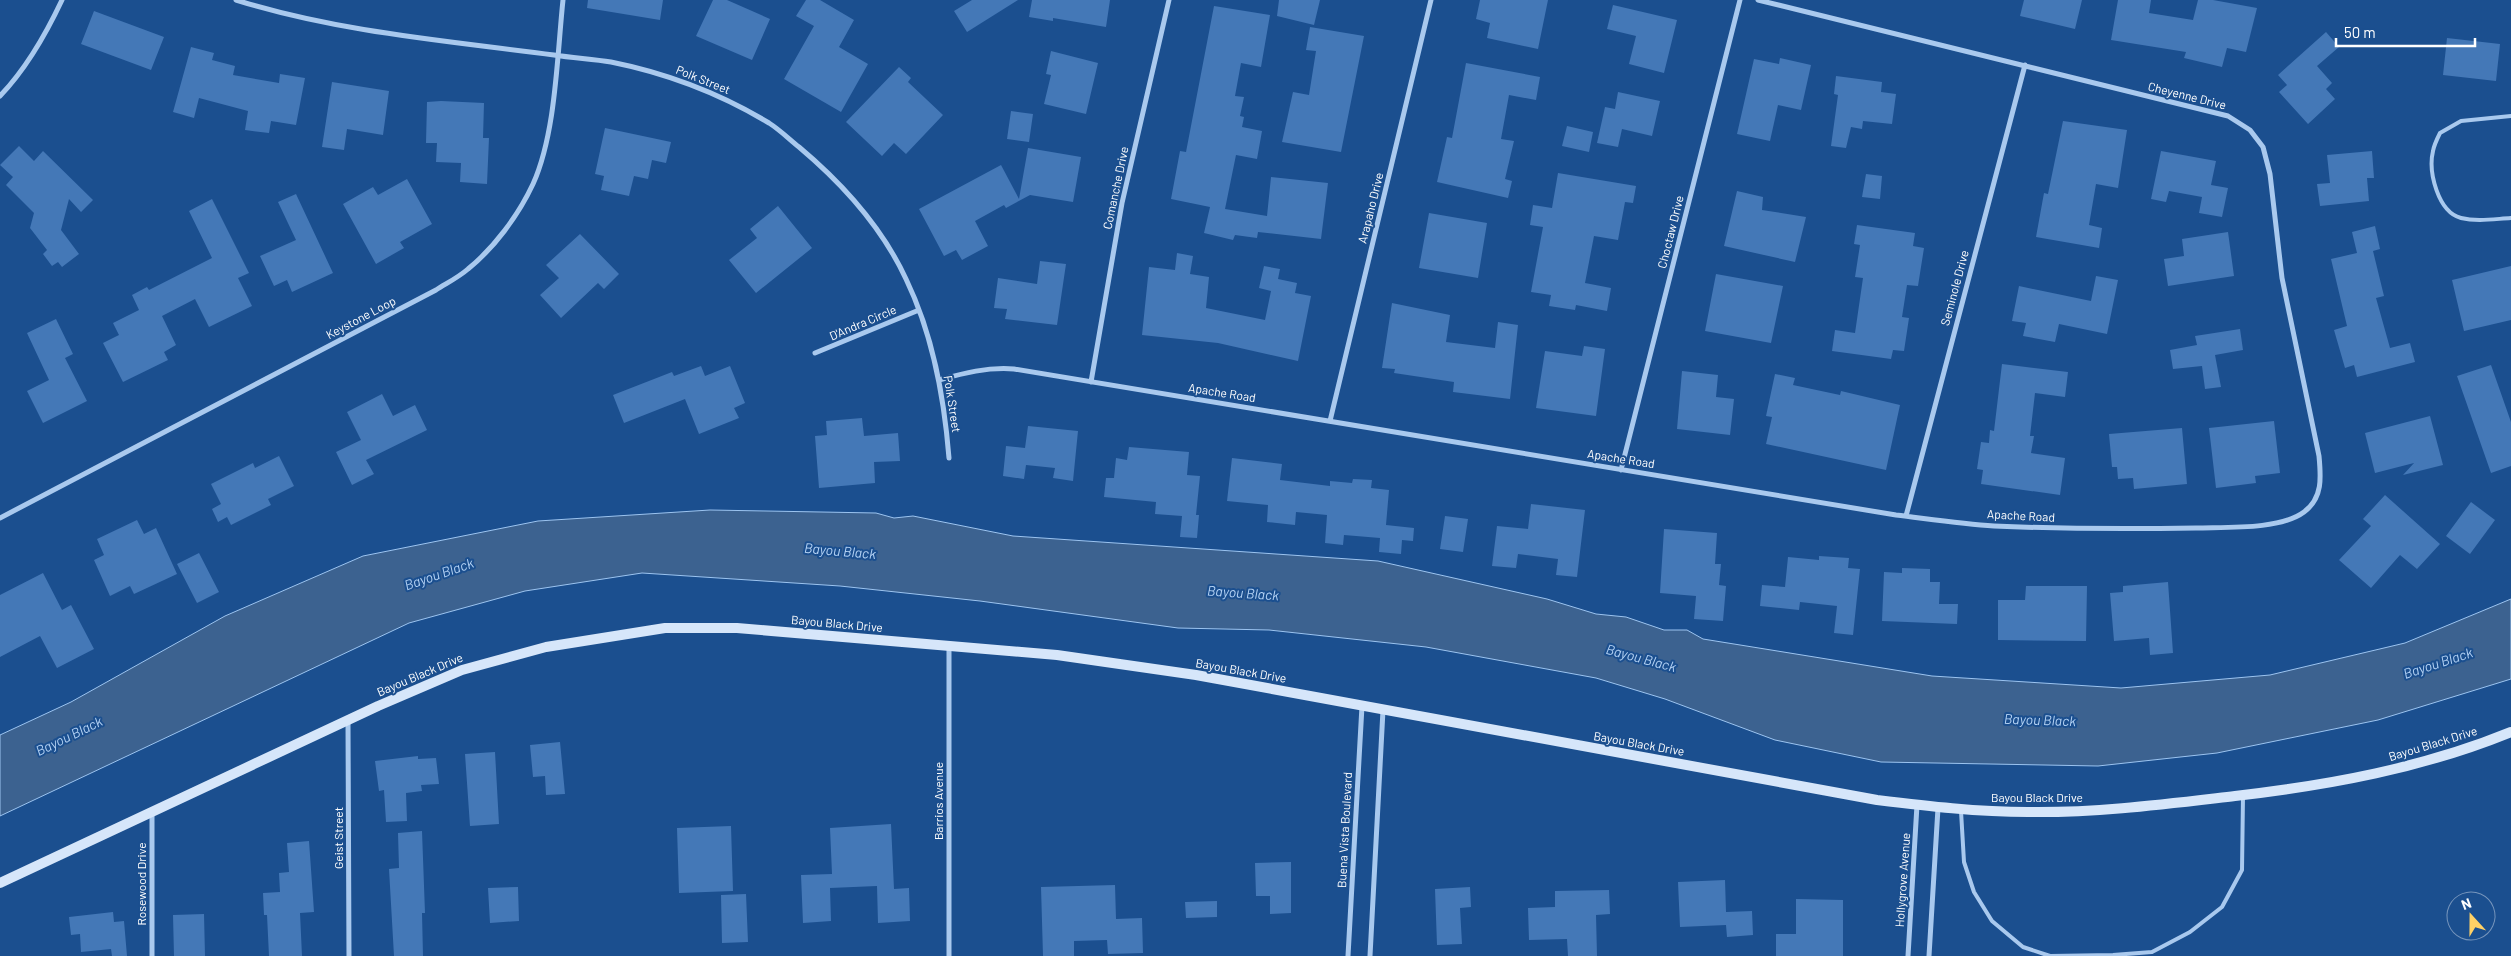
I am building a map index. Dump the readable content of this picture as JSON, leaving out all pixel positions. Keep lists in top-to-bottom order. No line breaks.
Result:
{"streets":{"main road":["Bayou Black Drive"],"street":["Polk Street","Cheyenne Drive","Comanche Drive","Arapaho Drive","Choctaw Drive","Seminole Drive","Keystone Loop","D'Andra Circle","Apache Road","Barrios Avenue","Buena Vista Boulevard","Geist Street","Hollygrove Avenue","Rosewood Drive"]},"crossings":[["Polk Street","Keystone Loop"],["Polk Street","D'Andra Circle"],["Polk Street","Apache Road"],["Cheyenne Drive","Seminole Drive"],["Cheyenne Drive","Apache Road"],["Comanche Drive","Apache Road"],["Arapaho Drive","Apache Road"],["Choctaw Drive","Apache Road"],["Seminole Drive","Apache Road"],["Bayou Black Drive","Barrios Avenue"],["Bayou Black Drive","Buena Vista Boulevard"],["Bayou Black Drive","Geist Street"],["Bayou Black Drive","Hollygrove Avenue"],["Bayou Black Drive","Rosewood Drive"]],"water":["Bayou Black"],"scale_bar":"50 m","north":"top"}
